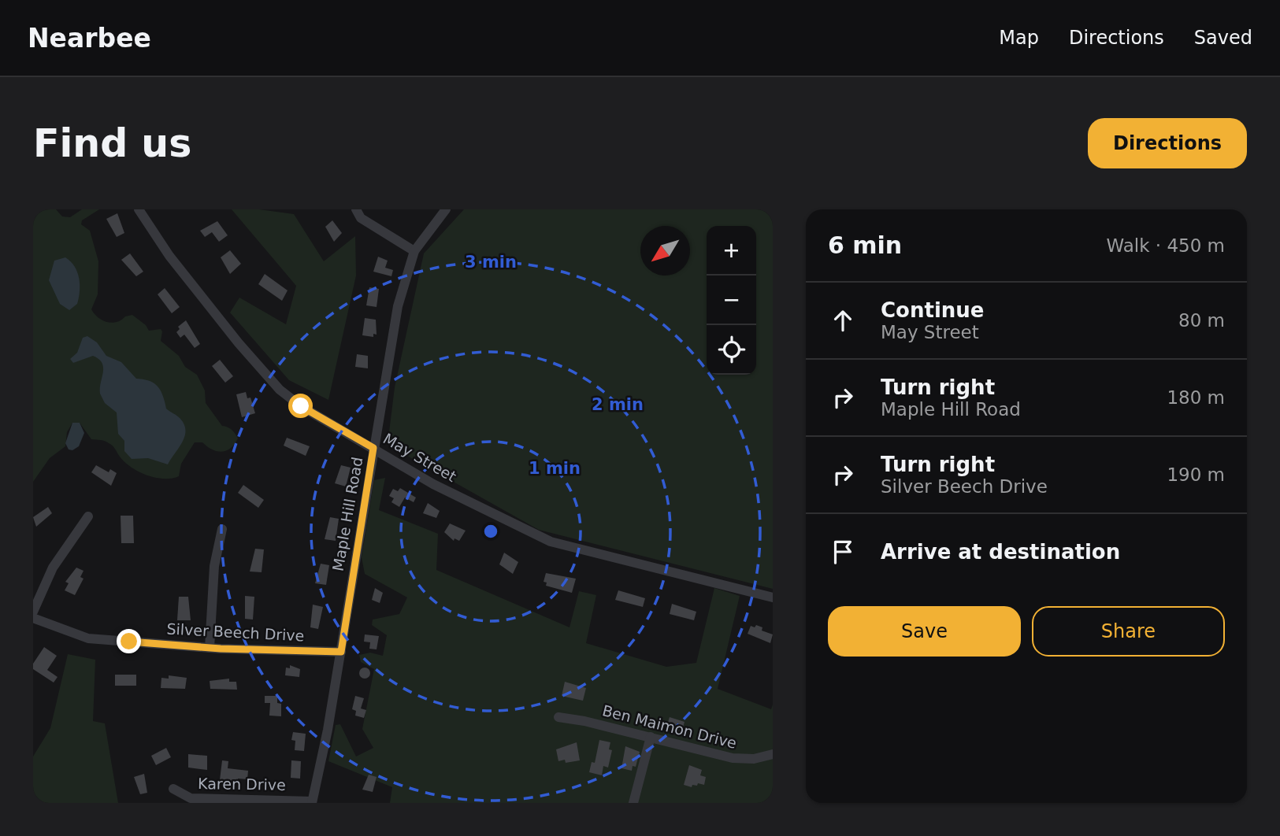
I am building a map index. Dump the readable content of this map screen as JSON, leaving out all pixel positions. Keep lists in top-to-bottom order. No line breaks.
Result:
{"streets":{"street":["May Street","Maple Hill Road","Silver Beech Drive","Ben Maimon Drive","Karen Drive"]},"crossings":[["May Street","Maple Hill Road"],["Maple Hill Road","Silver Beech Drive"],["Maple Hill Road","Karen Drive"]],"north":"bottom left","page":{"header":"Nearbee","nav":["Map","Directions","Saved"],"buttons":["Directions",["Save","Share"]],"title":"Find us","heading":["6 min","Walk · 450 m"],"map_buttons":["+","−"],"list":[["Continue","May Street","80 m"],["Turn right","Maple Hill Road","180 m"],["Turn right","Silver Beech Drive","190 m"],"Arrive at destination"]},"rings":["3 min","2 min","1 min"]}
